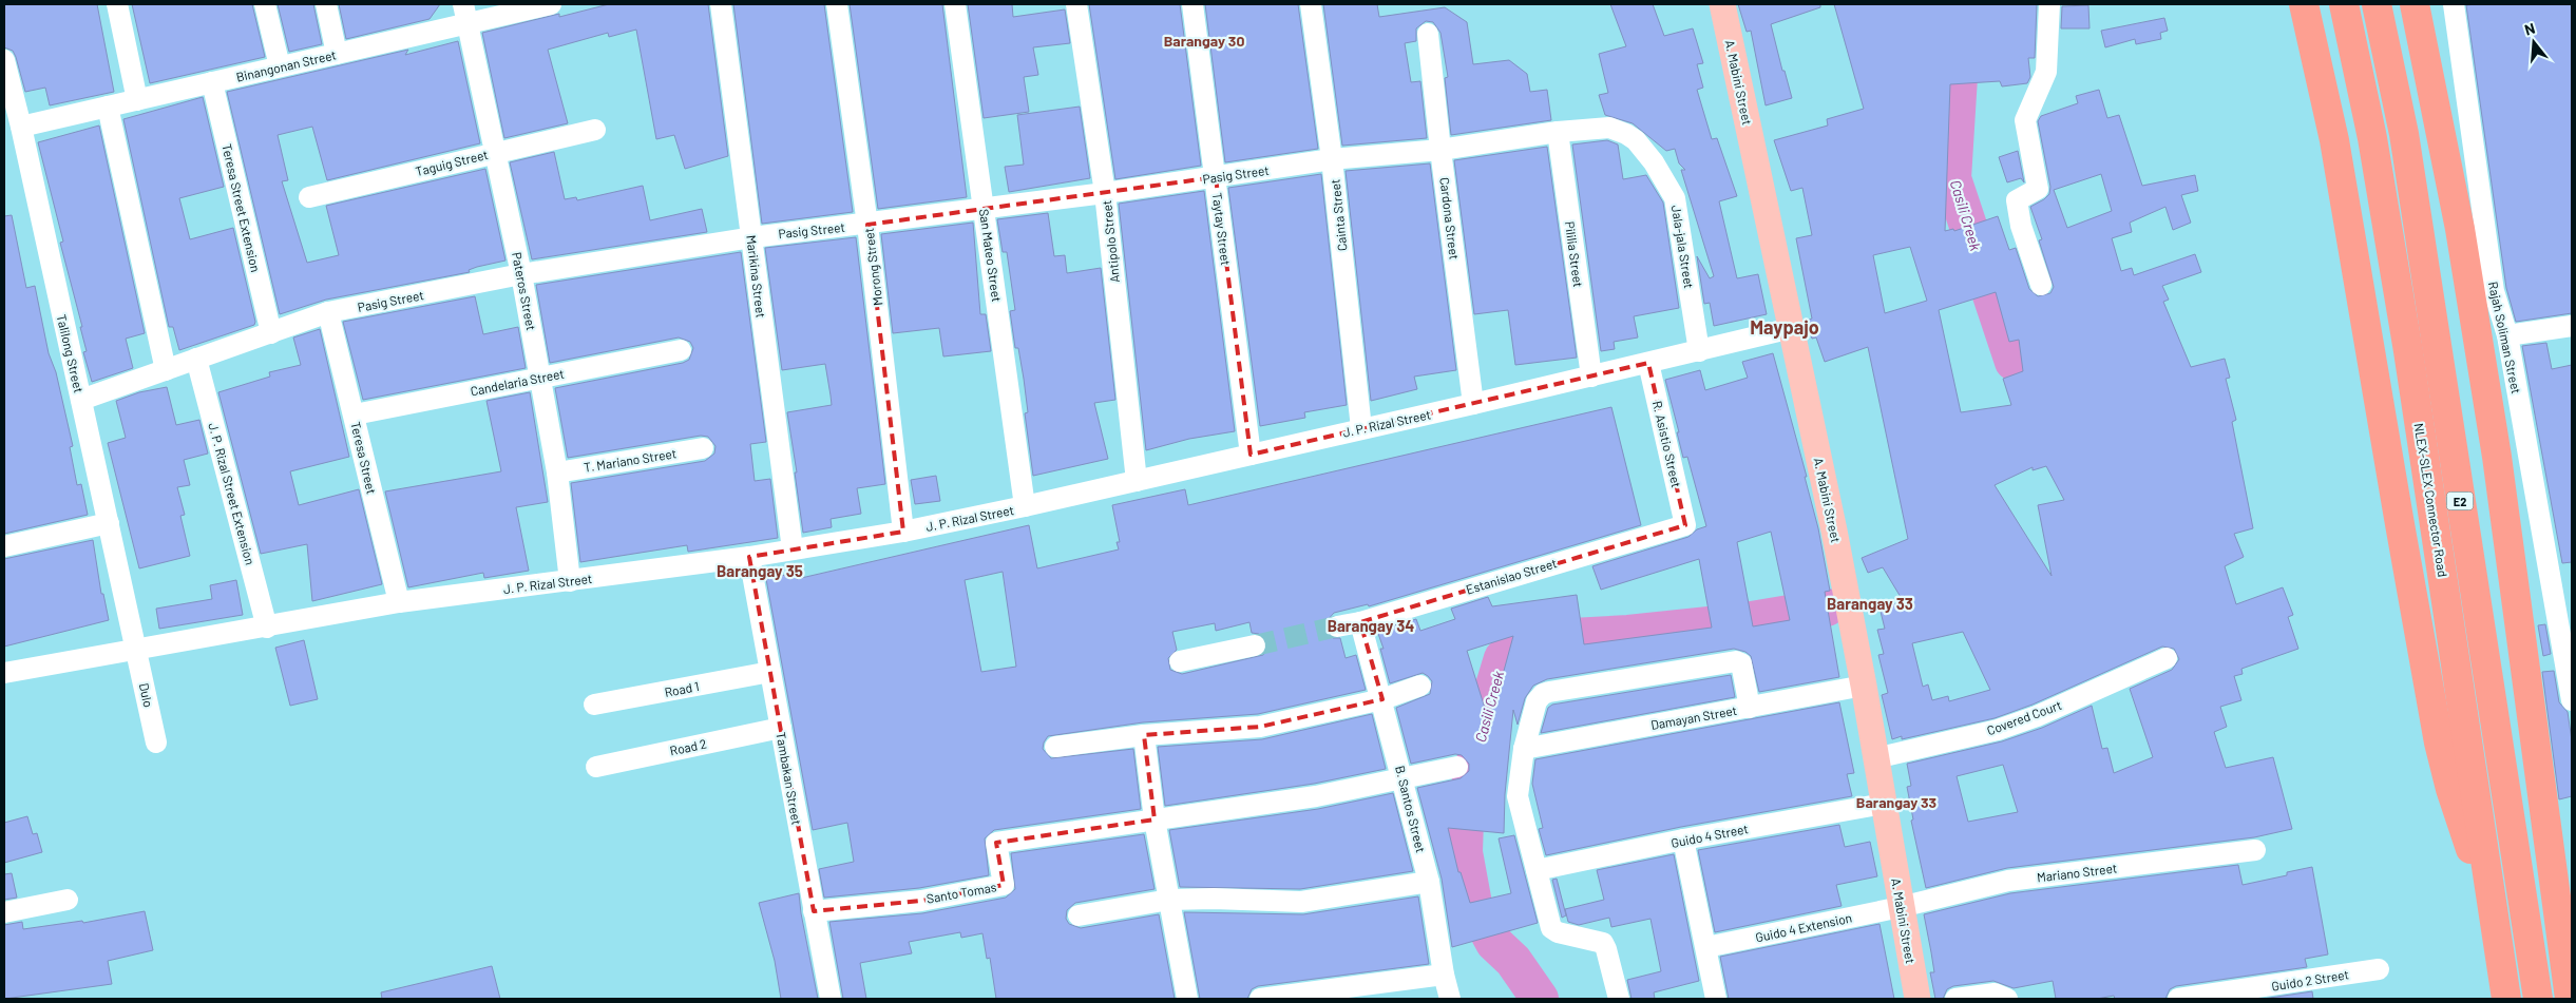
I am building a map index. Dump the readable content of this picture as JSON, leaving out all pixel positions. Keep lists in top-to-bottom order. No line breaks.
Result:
{"streets":{"highway":["NLEX-SLEX Connector Road","E2"],"main road":["A. Mabini Street"],"street":["Binangonan Street","Taguig Street","Pasig Street","Teresa Street Extension","Cainta Street","Cardona Street","Taytay Street","Antipolo Street","Jala-jala Street","Pililia Street","San Mateo Street","Morong Street","Marikina Street","Pateros Street","Rajah Soliman Street","Talilong Street","Candelaria Street","J. P. Rizal Street","R. Asistio Street","Teresa Street","T. Mariano Street","J. P. Rizal Street Extension","Estanislao Street","Road 1","Dulo","Damayan Street","Covered Court","Road 2","Tambakan Street","B. Santos Street","Guido 4 Street","Mariano Street","Santo Tomas","Guido 4 Extension","Guido 2 Street"]},"crossings":[["Binangonan Street","Teresa Street Extension"],["Binangonan Street","Pateros Street"],["Binangonan Street","Talilong Street"],["A. Mabini Street","J. P. Rizal Street"],["A. Mabini Street","Damayan Street"],["A. Mabini Street","Covered Court"],["A. Mabini Street","Guido 4 Street"],["A. Mabini Street","Mariano Street"],["A. Mabini Street","Guido 4 Extension"],["Taguig Street","Pateros Street"],["Pasig Street","Teresa Street Extension"],["Pasig Street","Cainta Street"],["Pasig Street","Cardona Street"],["Pasig Street","Taytay Street"],["Pasig Street","Antipolo Street"],["Pasig Street","Jala-jala Street"],["Pasig Street","Pililia Street"],["Pasig Street","San Mateo Street"],["Pasig Street","Morong Street"],["Pasig Street","Marikina Street"],["Pasig Street","Pateros Street"],["Pasig Street","Talilong Street"],["Pasig Street","Teresa Street"],["Pasig Street","J. P. Rizal Street Extension"],["Cainta Street","J. P. Rizal Street"],["Cardona Street","J. P. Rizal Street"],["Taytay Street","J. P. Rizal Street"],["Antipolo Street","J. P. Rizal Street"],["Jala-jala Street","Pililia Street"],["Jala-jala Street","J. P. Rizal Street"],["Pililia Street","J. P. Rizal Street"],["San Mateo Street","J. P. Rizal Street"],["Morong Street","J. P. Rizal Street"],["Marikina Street","J. P. Rizal Street"],["Pateros Street","Candelaria Street"],["Pateros Street","J. P. Rizal Street"],["Pateros Street","T. Mariano Street"],["Talilong Street","J. P. Rizal Street"],["Talilong Street","Dulo"],["Candelaria Street","Teresa Street"],["J. P. Rizal Street","R. Asistio Street"],["J. P. Rizal Street","Teresa Street"],["J. P. Rizal Street","J. P. Rizal Street Extension"],["J. P. Rizal Street","Dulo"],["J. P. Rizal Street","Tambakan Street"],["R. Asistio Street","Estanislao Street"],["Estanislao Street","B. Santos Street"],["Road 1","Tambakan Street"],["Road 2","Tambakan Street"],["Tambakan Street","Santo Tomas"],["Mariano Street","Guido 4 Extension"]],"districts":["Barangay 30","Maypajo","Barangay 35","Barangay 33","Barangay 34","Barangay 33"],"water":["Casili Creek"],"north":"top"}
